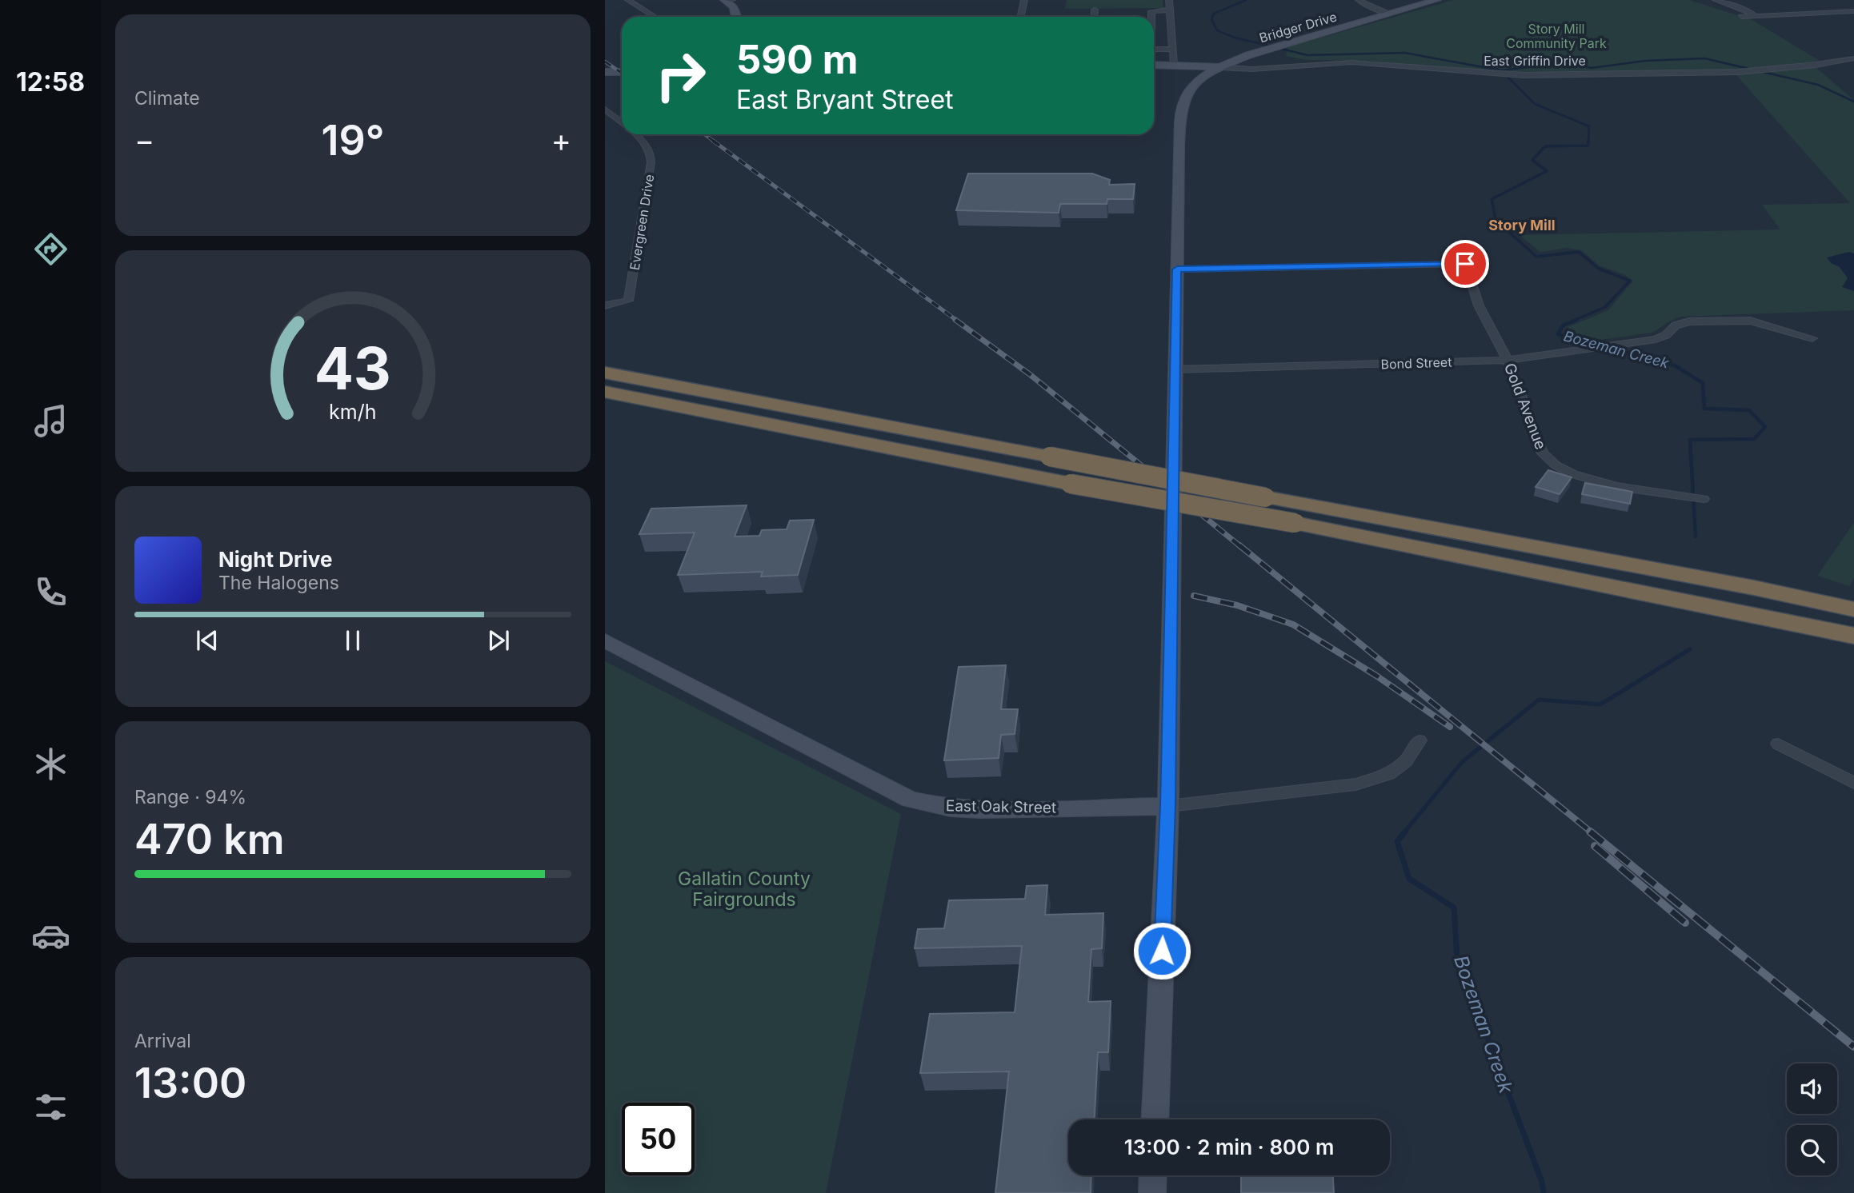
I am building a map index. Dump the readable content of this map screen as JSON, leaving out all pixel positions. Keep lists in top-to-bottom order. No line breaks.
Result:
{"streets":{"main road":["Bridger Drive","East Griffin Drive","East Oak Street"],"street":["Evergreen Drive","Bond Street","Gold Avenue"]},"crossings":[["Bridger Drive","East Griffin Drive"],["Bridger Drive","Gold Avenue"],["Bond Street","Gold Avenue"]],"districts":["Story Mill"],"water":["Bozeman Creek"],"parks":["Story Mill Community Park","Gallatin County Fairgrounds"],"page":{"tabs":"12:58","tile":["Climate",["Range · 94%","470 km"],["Arrival","13:00"]],"turn":["590 m","East Bryant Street"],"heat":["−","19°","+"],"song":["Night Drive","The Halogens"],"limit":"50","trip":"13:00 · 2 min · 800 m","gauge":["43","km/h"]}}
